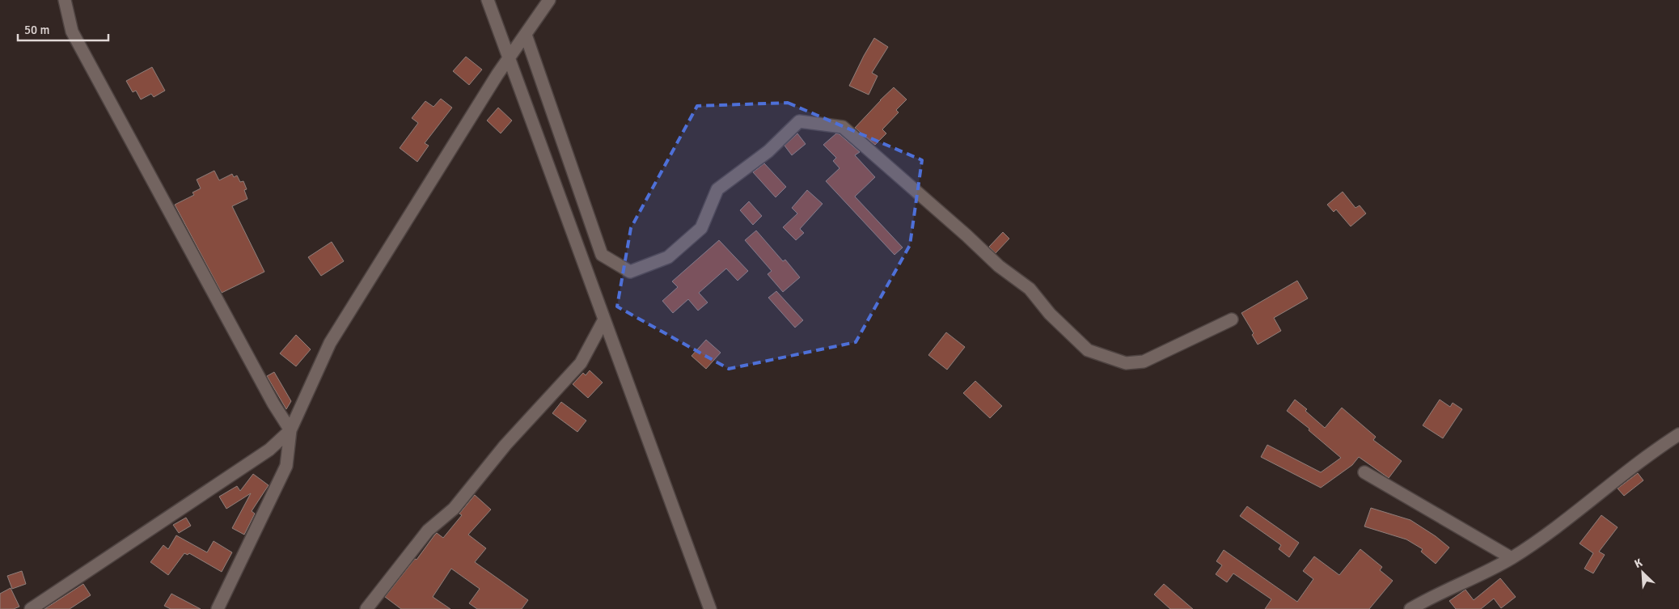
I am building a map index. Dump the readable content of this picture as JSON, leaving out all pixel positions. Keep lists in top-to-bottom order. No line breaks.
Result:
{"scale_bar":"50 m","north":"top left"}
